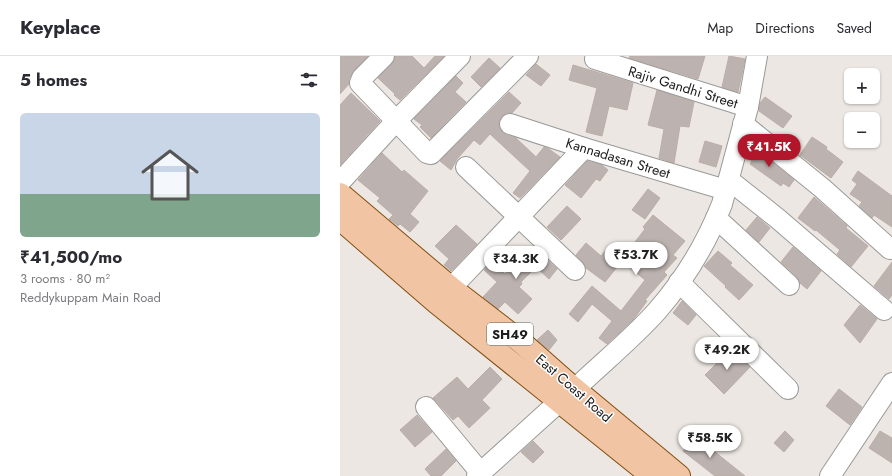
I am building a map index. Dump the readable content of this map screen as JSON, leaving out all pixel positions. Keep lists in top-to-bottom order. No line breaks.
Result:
{"streets":{"main road":["SH49","East Coast Road"],"street":["Rajiv Gandhi Street","Kannadasan Street"]},"page":{"header":"Keyplace","nav":["Map","Directions","Saved"],"heading":"5 homes","map_buttons":["+","−"],"list":[{"name":"₹41,500/mo","note":"3 rooms · 80 m² · Reddykuppam Main Road"}],"price":["₹41.5K","₹53.7K","₹34.3K","₹49.2K","₹58.5K"]}}
